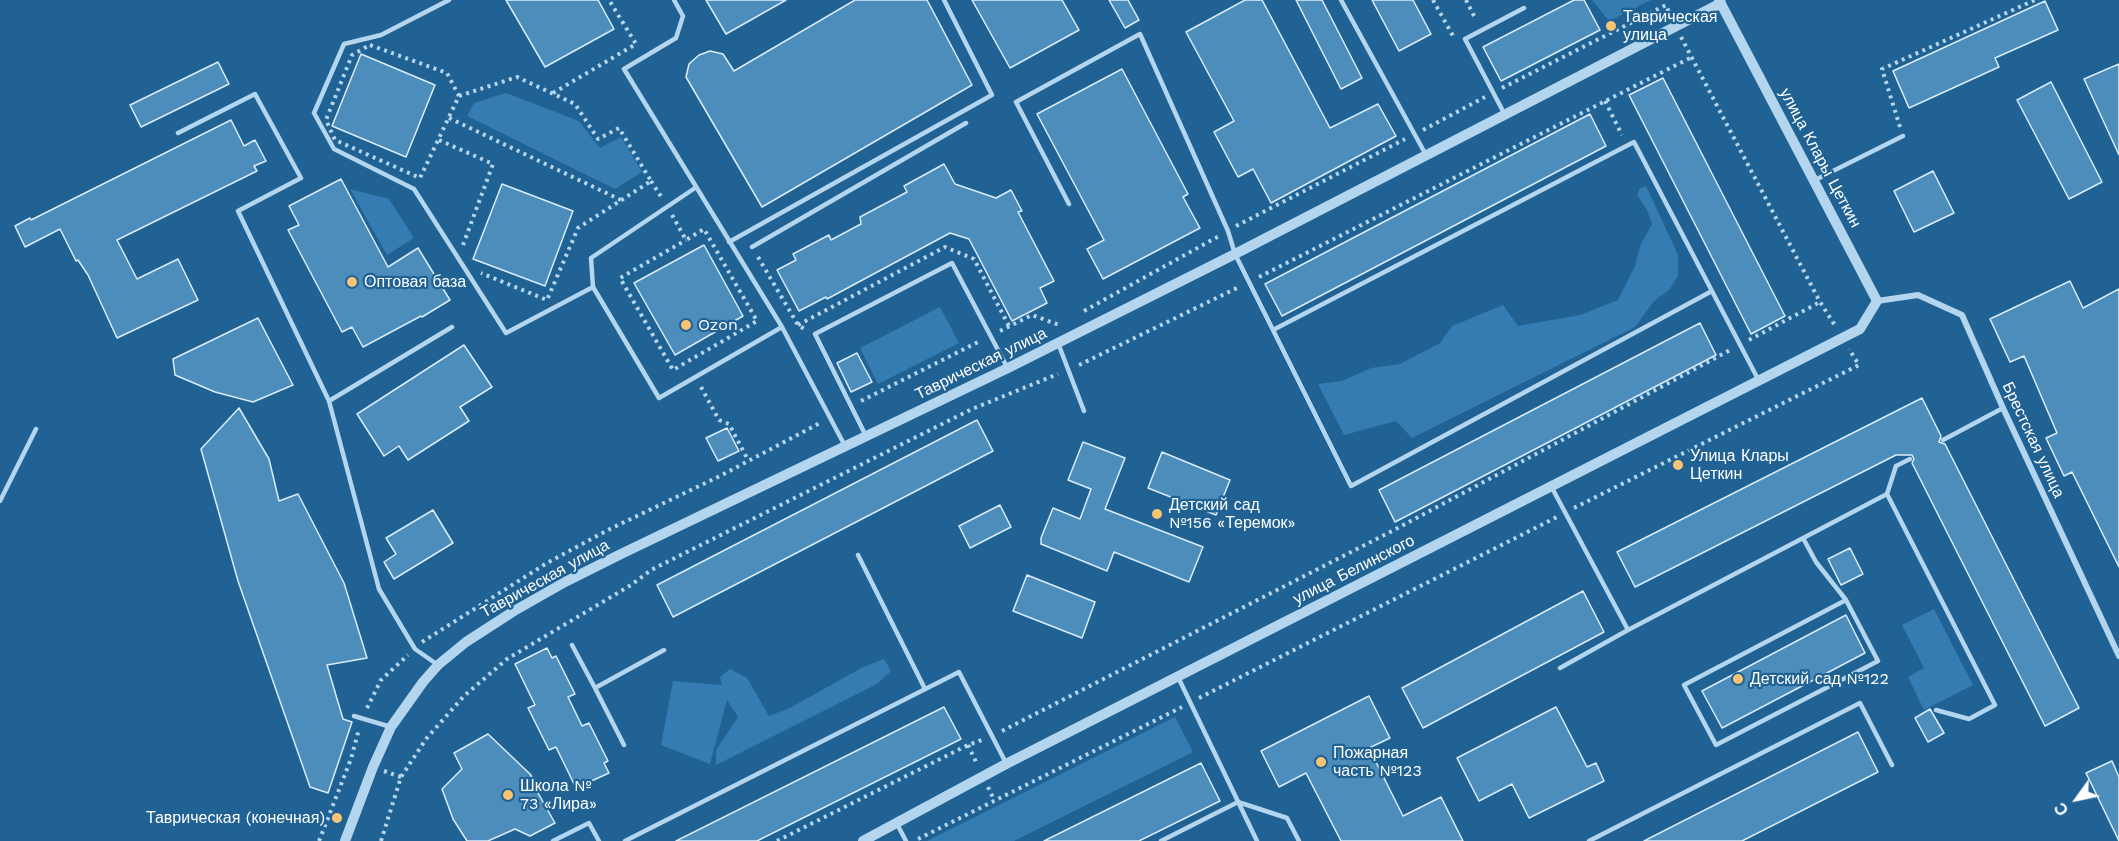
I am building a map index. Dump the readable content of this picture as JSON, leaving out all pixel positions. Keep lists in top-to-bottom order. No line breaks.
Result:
{"streets":{"street":["улица Клары Цеткин","Таврическая улица","Брестская улица","улица Белинского"]},"crossings":[["улица Клары Цеткин","Таврическая улица"],["улица Клары Цеткин","Брестская улица"],["улица Клары Цеткин","улица Белинского"],["Брестская улица","улица Белинского"]],"places":["Таврическая улица","Оптовая база","Ozon","Улица Клары Цеткин","Детский сад №156 «Теремок»","Детский сад №122","Пожарная часть №123","Школа № 73 «Лира»","Таврическая (конечная)"],"north":"bottom left"}
